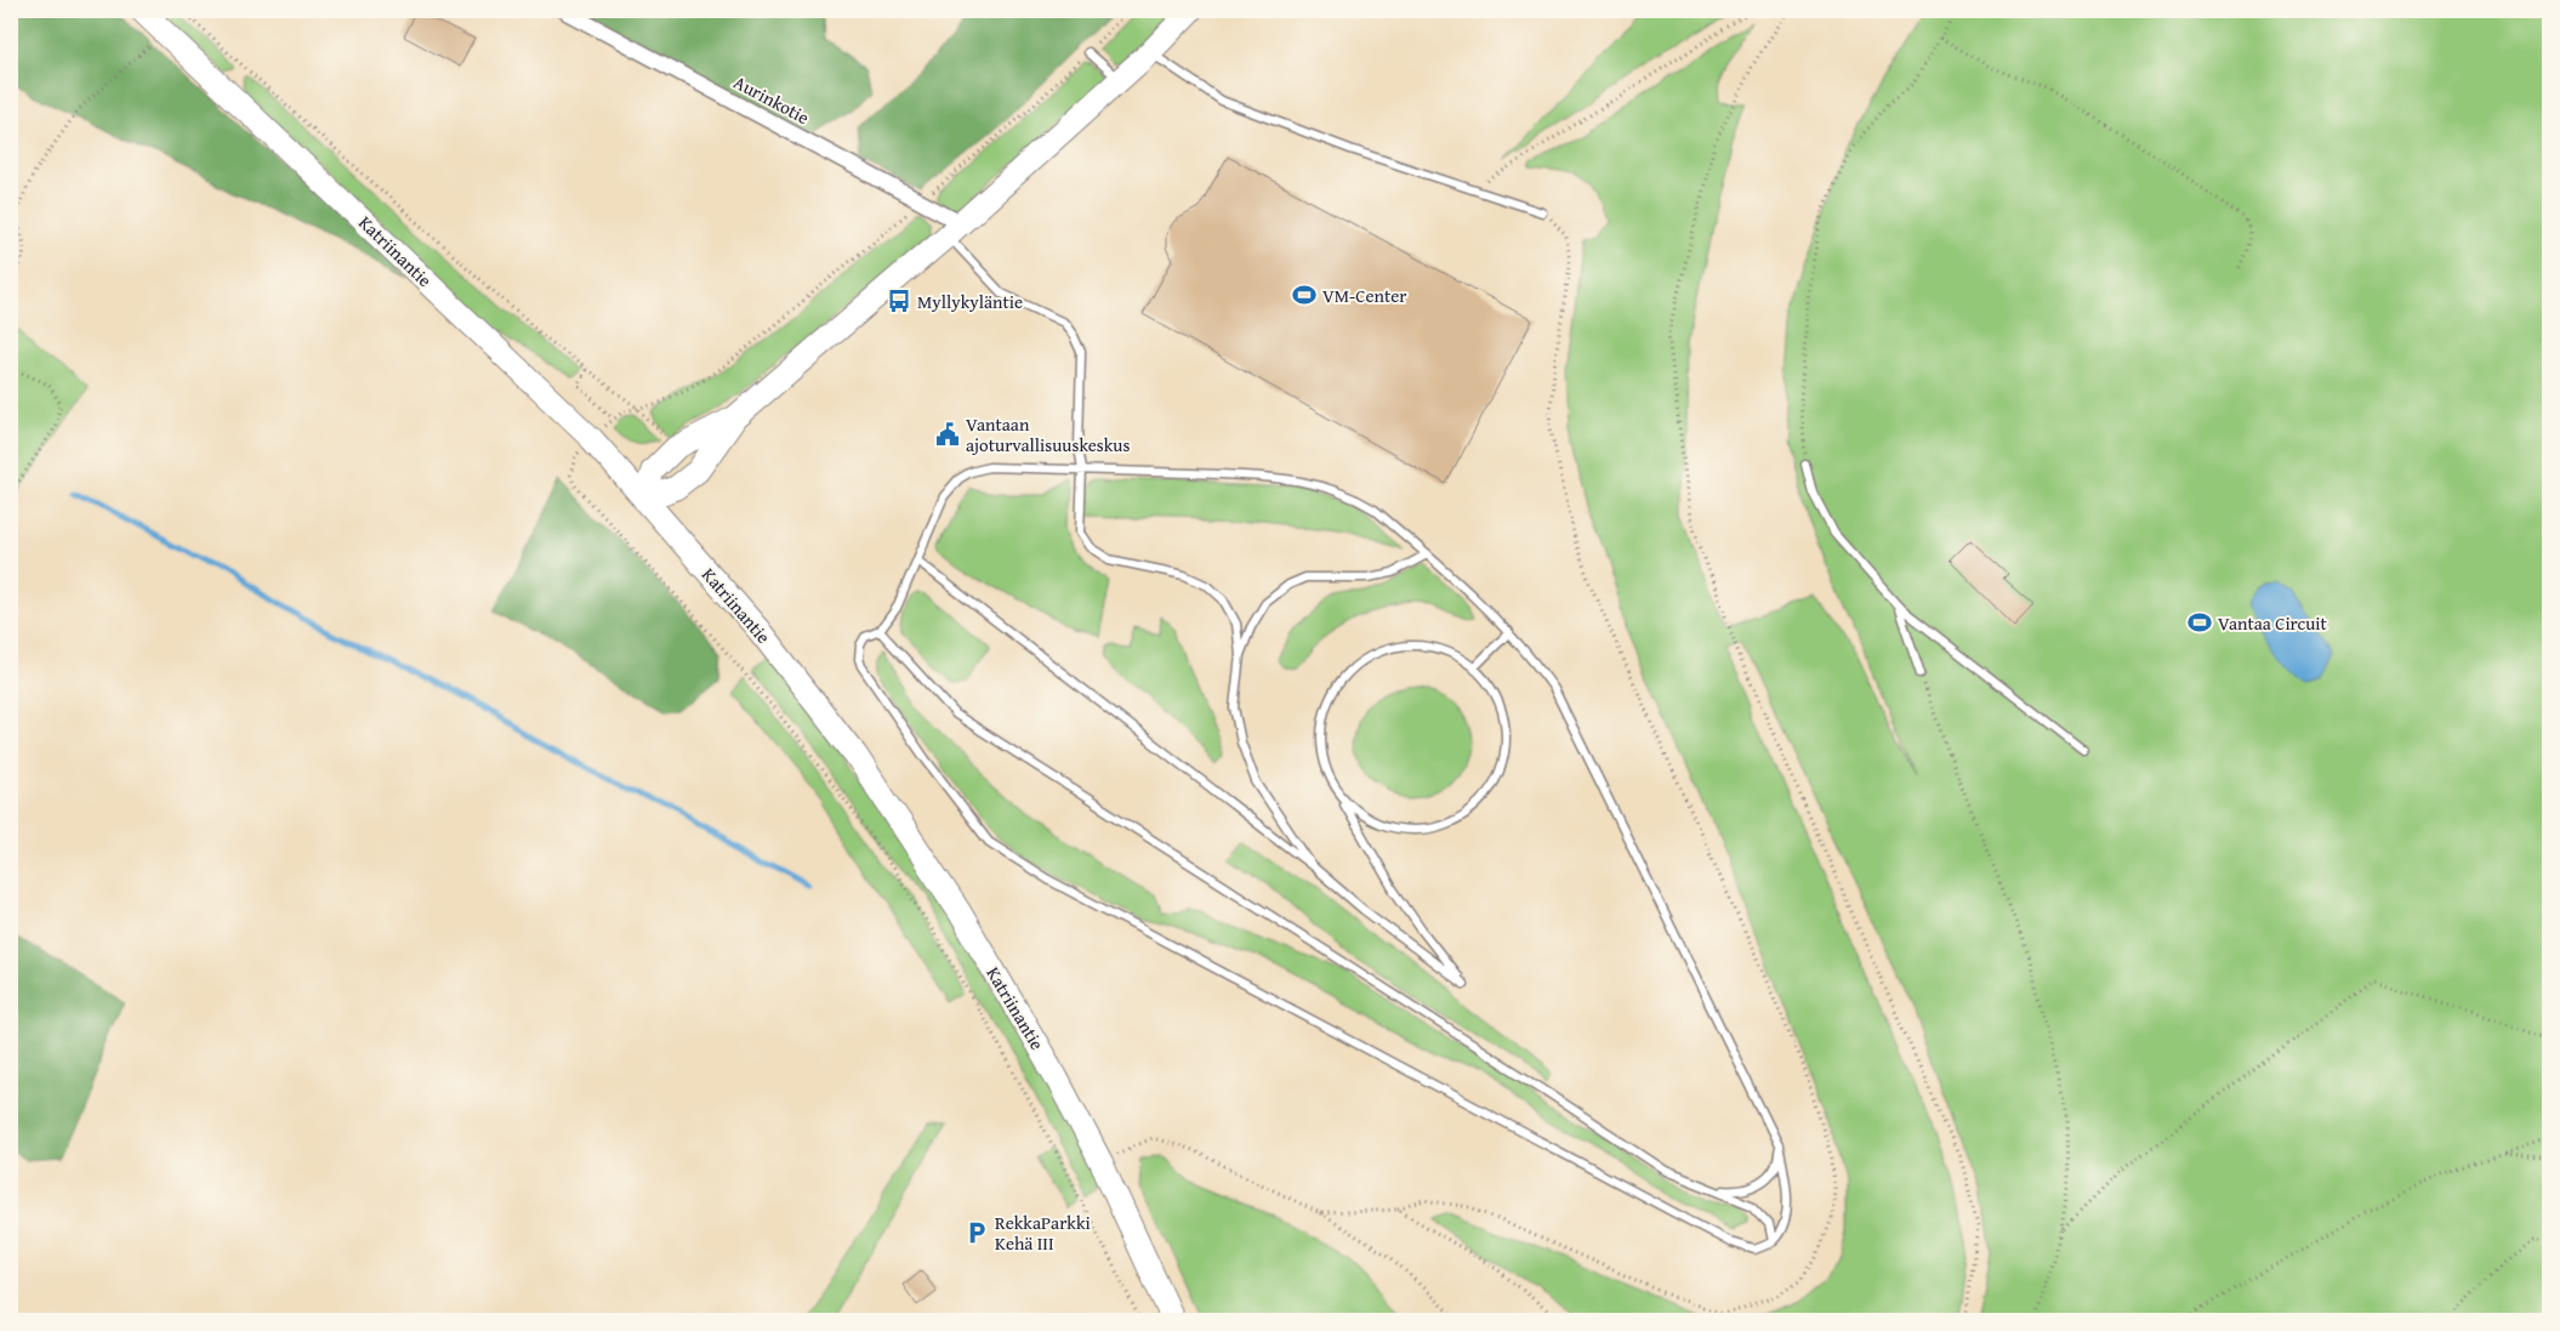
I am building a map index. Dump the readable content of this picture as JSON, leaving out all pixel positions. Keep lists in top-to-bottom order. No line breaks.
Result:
{"streets":{"main road":["Katriinantie"],"street":["Aurinkotie"]},"places":{"sports":["VM-Center","Vantaa Circuit"],"bus stop":["Myllykyläntie"],"public building":["Vantaan ajoturvallisuuskeskus"],"parking":["RekkaParkki Kehä III"]}}
